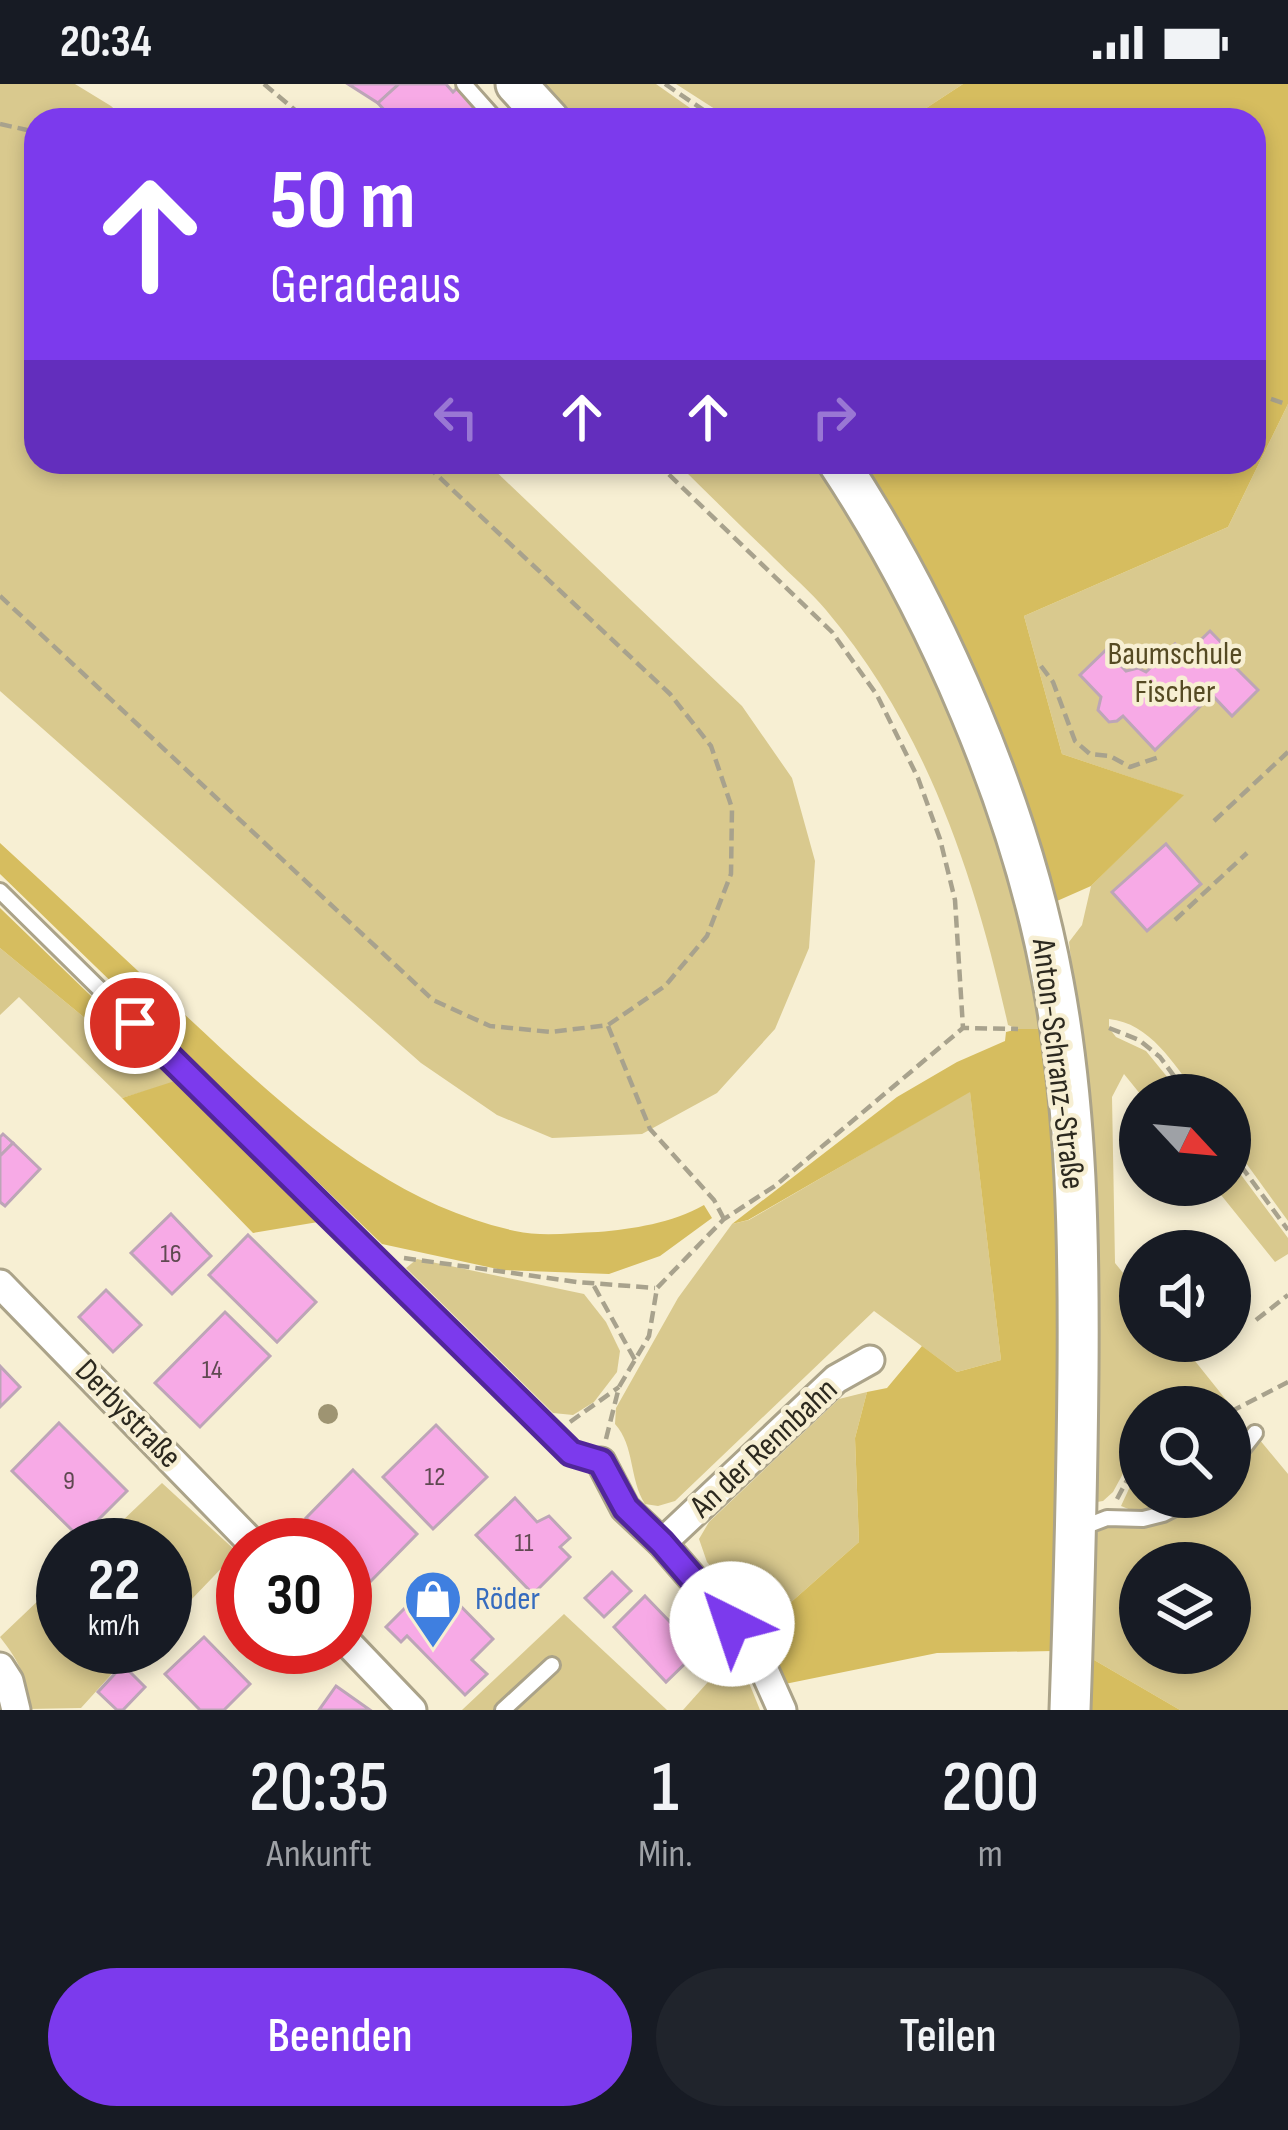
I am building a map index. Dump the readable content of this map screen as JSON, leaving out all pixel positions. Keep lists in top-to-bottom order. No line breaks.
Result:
{"streets":{"main road":["Anton-Schranz-Straße"],"street":["Derbystraße","An der Rennbahn"]},"parks":["Baumschule Fischer"],"places":{"shop":["Röder"]},"house_numbers":["16","14","12","9","11"],"north":"bottom right","page":{"status":"20:34","turn":["50 m","Geradeaus"],"speed":"22 km/h","limit":"30","eta":["20:35","Ankunft","1","Min.","200","m"],"buttons":["Beenden","Teilen"]}}
